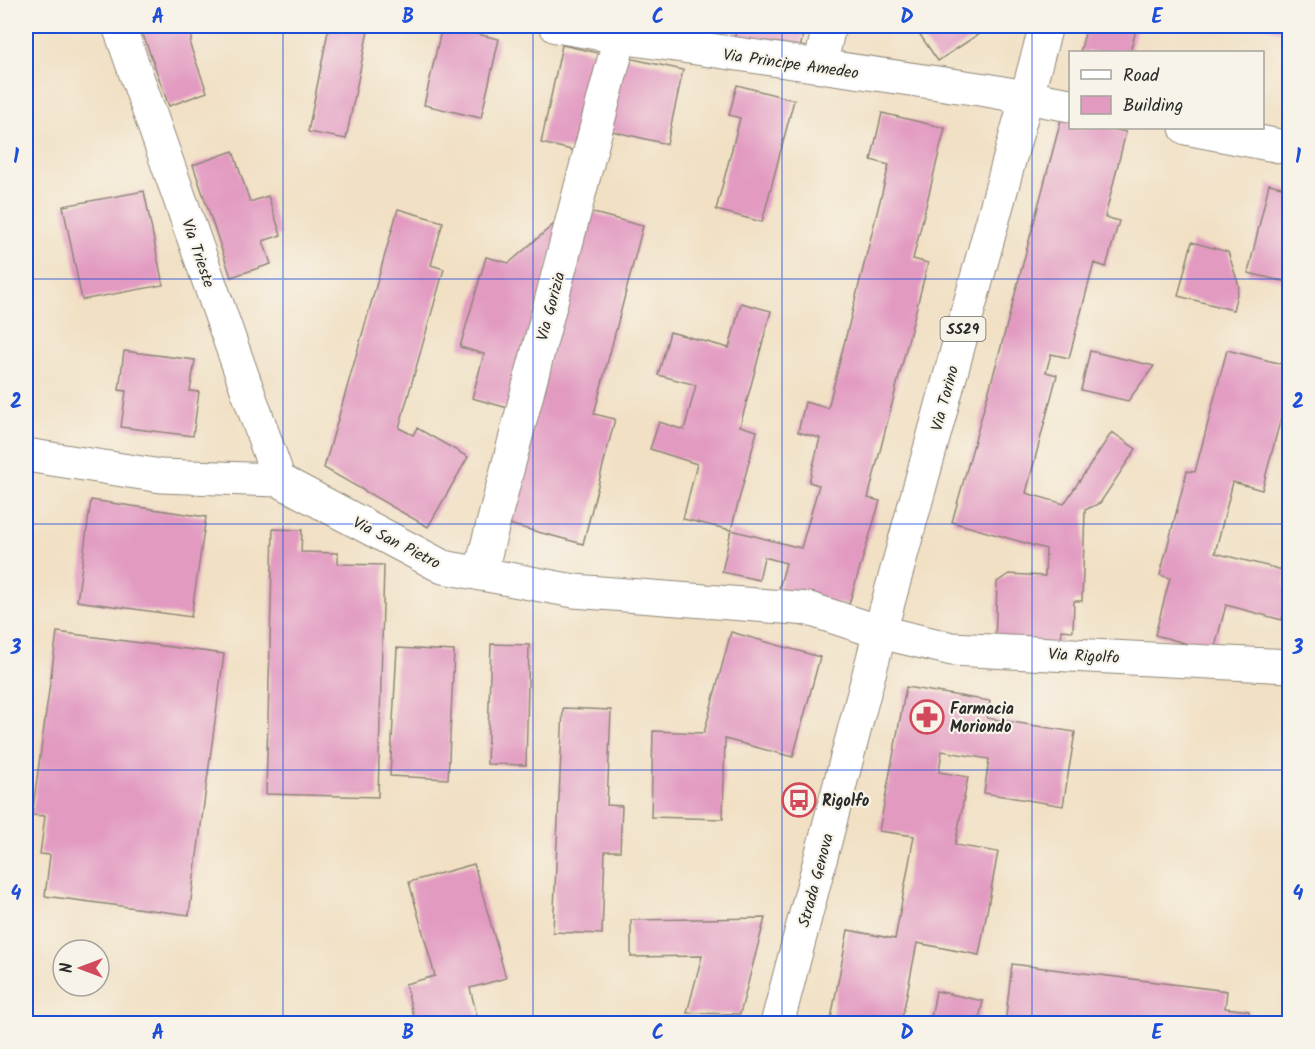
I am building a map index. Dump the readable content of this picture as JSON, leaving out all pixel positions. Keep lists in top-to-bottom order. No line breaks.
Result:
{"streets":{"street":["Via Principe Amedeo","Via Trieste","Via Gorizia","SS29","Via Torino","Via San Pietro","Via Rigolfo","Strada Genova"]},"crossings":[["Via Principe Amedeo","Via Gorizia"],["Via Principe Amedeo","Via Torino"],["Via Trieste","Via San Pietro"],["Via Gorizia","Via San Pietro"],["Via Torino","Via San Pietro"],["Via Torino","Via Rigolfo"],["Via Torino","Strada Genova"],["Via San Pietro","Via Rigolfo"],["Via San Pietro","Strada Genova"],["Via Rigolfo","Strada Genova"]],"places":{"pharmacy":["Farmacia Moriondo"],"bus stop":["Rigolfo"]},"legend":["Road","Building"],"north":"left","grid":{"columns":["A","B","C","D","E"],"rows":["1","2","3","4"]}}
